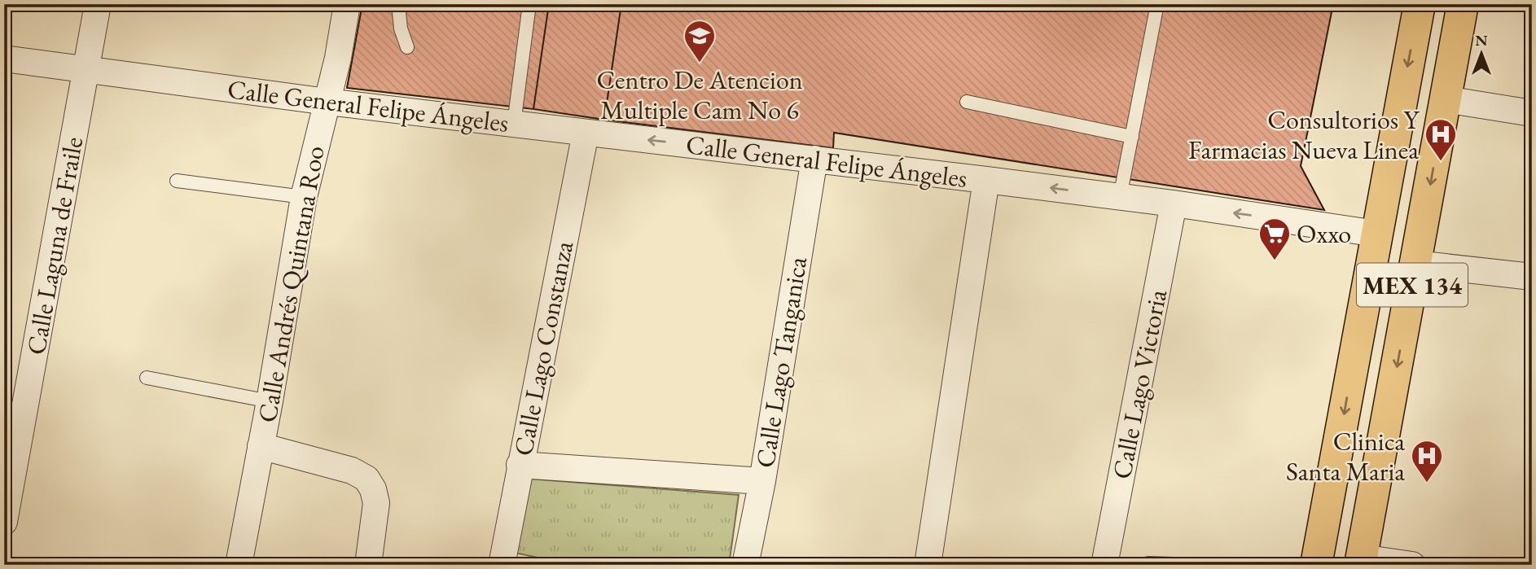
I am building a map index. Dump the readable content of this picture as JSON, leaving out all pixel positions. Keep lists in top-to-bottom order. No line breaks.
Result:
{"streets":{"main road":["MEX 134"],"street":["Calle General Felipe Ángeles","Calle Laguna de Fraile","Calle Andrés Quintana Roo","Calle Lago Constanza","Calle Lago Tanganica","Calle Lago Victoria"]},"crossings":[["Calle General Felipe Ángeles","Calle Laguna de Fraile"],["Calle General Felipe Ángeles","Calle Andrés Quintana Roo"],["Calle General Felipe Ángeles","MEX 134"],["Calle General Felipe Ángeles","Calle Lago Constanza"],["Calle General Felipe Ángeles","Calle Lago Tanganica"],["Calle General Felipe Ángeles","Calle Lago Victoria"]],"one_way":["Calle General Felipe Ángeles"],"places":{"school or university":["Centro De Atencion Multiple Cam No 6"],"hospital":["Consultorios Y Farmacias Nueva Linea","Clinica Santa Maria"],"supermarket":["Oxxo"]},"north":"top"}
